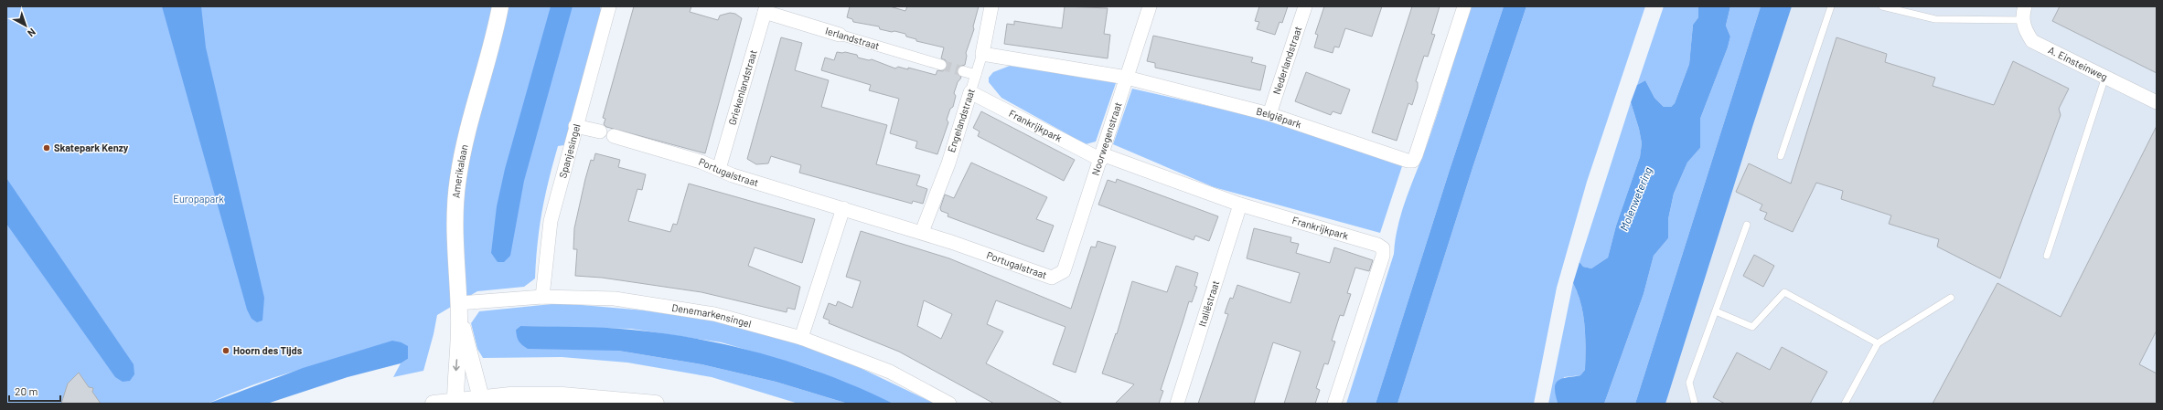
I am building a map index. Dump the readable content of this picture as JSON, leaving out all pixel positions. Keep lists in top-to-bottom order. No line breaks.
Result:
{"streets":{"street":["Ierlandstraat","Nederlandstraat","A. Einsteinweg","Griekenlandstraat","Belgiëpark","Engelandstraat","Frankrijkpark","Noorwegenstraat","Spanjesingel","Amerikalaan","Portugalstraat","Italiëstraat","Denemarkensingel"]},"crossings":[["Ierlandstraat","Griekenlandstraat"],["Nederlandstraat","Belgiëpark"],["Griekenlandstraat","Portugalstraat"],["Belgiëpark","Engelandstraat"],["Belgiëpark","Noorwegenstraat"],["Engelandstraat","Frankrijkpark"],["Engelandstraat","Portugalstraat"],["Frankrijkpark","Noorwegenstraat"],["Frankrijkpark","Italiëstraat"],["Noorwegenstraat","Portugalstraat"],["Spanjesingel","Denemarkensingel"],["Amerikalaan","Denemarkensingel"]],"water":["Molenwetering"],"parks":["Europapark"],"places":["Skatepark Kenzy","Hoorn des Tijds"],"scale_bar":"20 m","north":"bottom right"}
